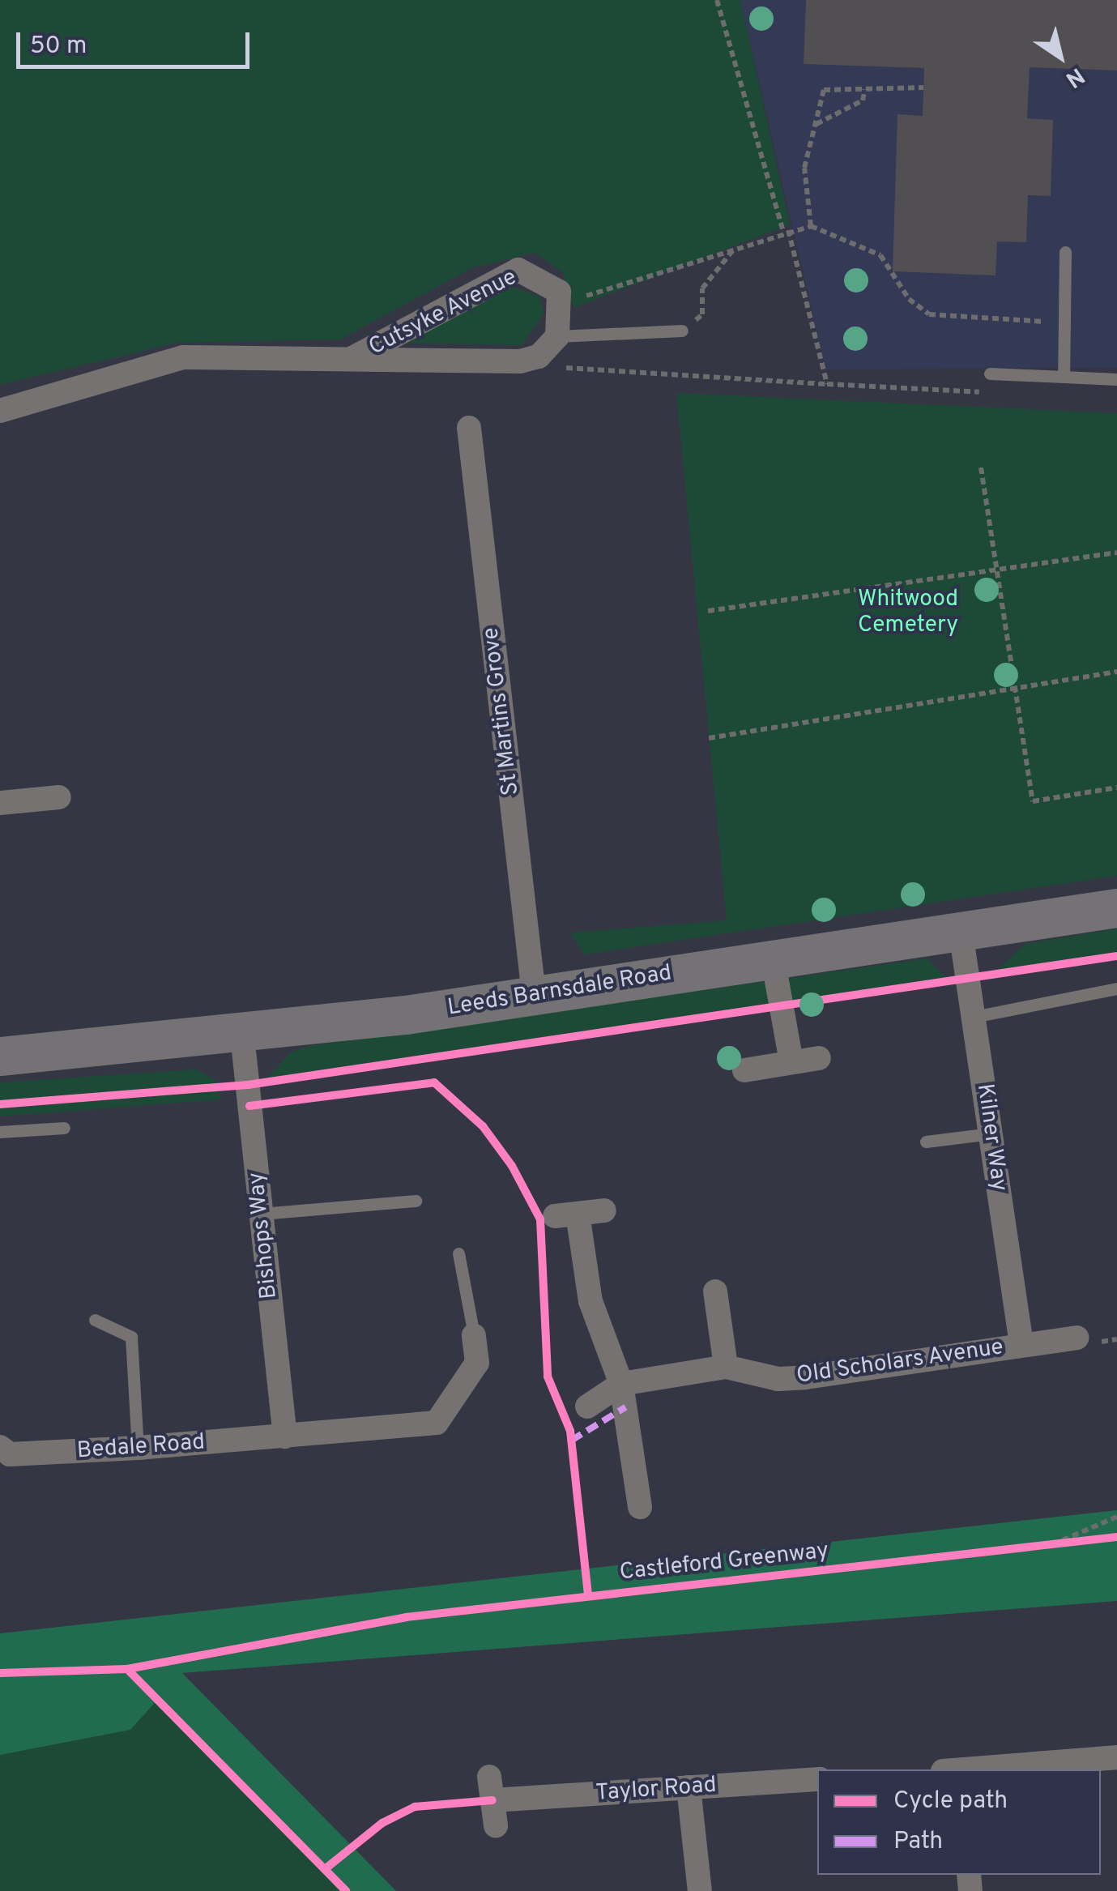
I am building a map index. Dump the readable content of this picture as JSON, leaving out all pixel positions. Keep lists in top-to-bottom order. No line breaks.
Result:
{"streets":{"main road":["Leeds Barnsdale Road"],"street":["Cutsyke Avenue","St Martins Grove","Kilner Way","Bishops Way","Old Scholars Avenue","Bedale Road","Taylor Road"],"cycle path":["Castleford Greenway"]},"crossings":[["St Martins Grove","Leeds Barnsdale Road"],["Leeds Barnsdale Road","Kilner Way"],["Leeds Barnsdale Road","Bishops Way"],["Kilner Way","Old Scholars Avenue"],["Bishops Way","Bedale Road"]],"parks":["Whitwood Cemetery"],"legend":["Cycle path","Path"],"scale_bar":"50 m","north":"bottom right"}
